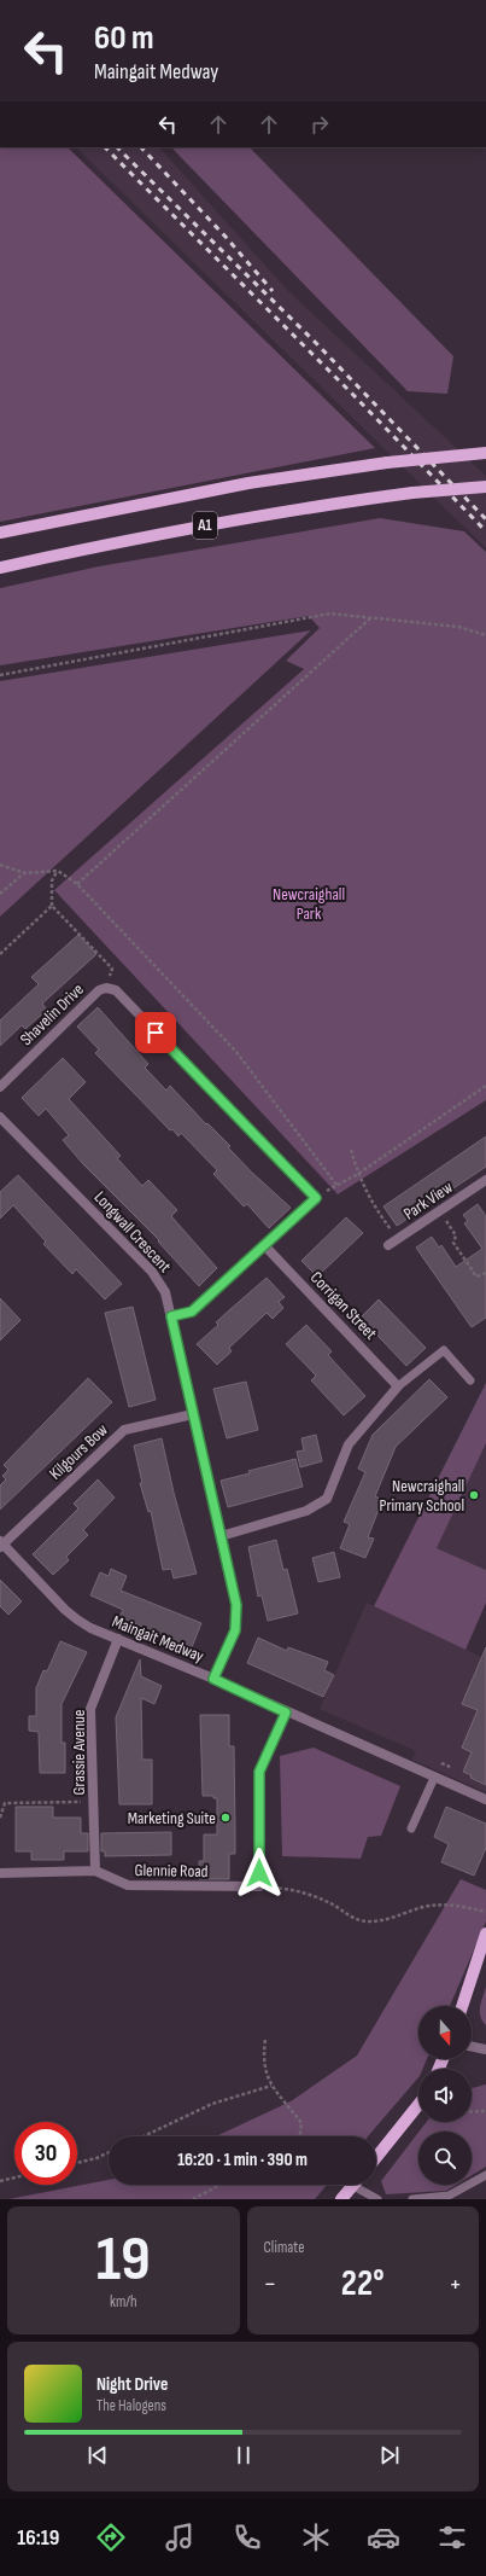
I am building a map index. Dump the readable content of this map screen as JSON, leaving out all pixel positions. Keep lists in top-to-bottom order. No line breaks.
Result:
{"streets":{"main road":["A1"],"street":["Shavelin Drive","Park View","Longwall Crescent","Corrigan Street","Kilgours Bow","Maingait Medway","Grassie Avenue","Glennie Road"]},"crossings":[["Longwall Crescent","Kilgours Bow"],["Longwall Crescent","Maingait Medway"],["Kilgours Bow","Maingait Medway"],["Maingait Medway","Grassie Avenue"],["Grassie Avenue","Glennie Road"]],"parks":["Newcraighall Park"],"places":["Newcraighall Primary School","Marketing Suite"],"north":"bottom","page":{"turn":["60 m","Maingait Medway"],"limit":"30","trip":"16:20 · 1 min · 390 m","tile":[["19","km/h"],"Climate"],"heat":["−","22°","+"],"song":["Night Drive","The Halogens"],"tabs":"16:19"}}
